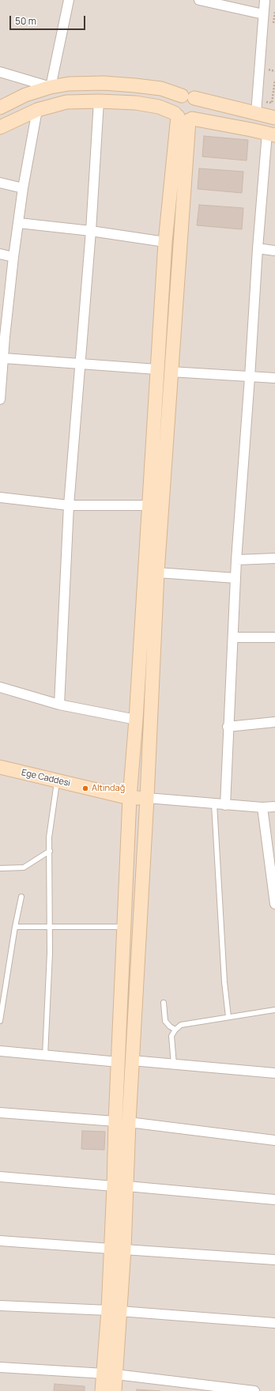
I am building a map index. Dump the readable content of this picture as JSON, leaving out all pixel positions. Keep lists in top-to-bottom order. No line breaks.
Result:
{"streets":{"main road":["Ege Caddesi"]},"places":["Altındağ"],"scale_bar":"50 m"}
